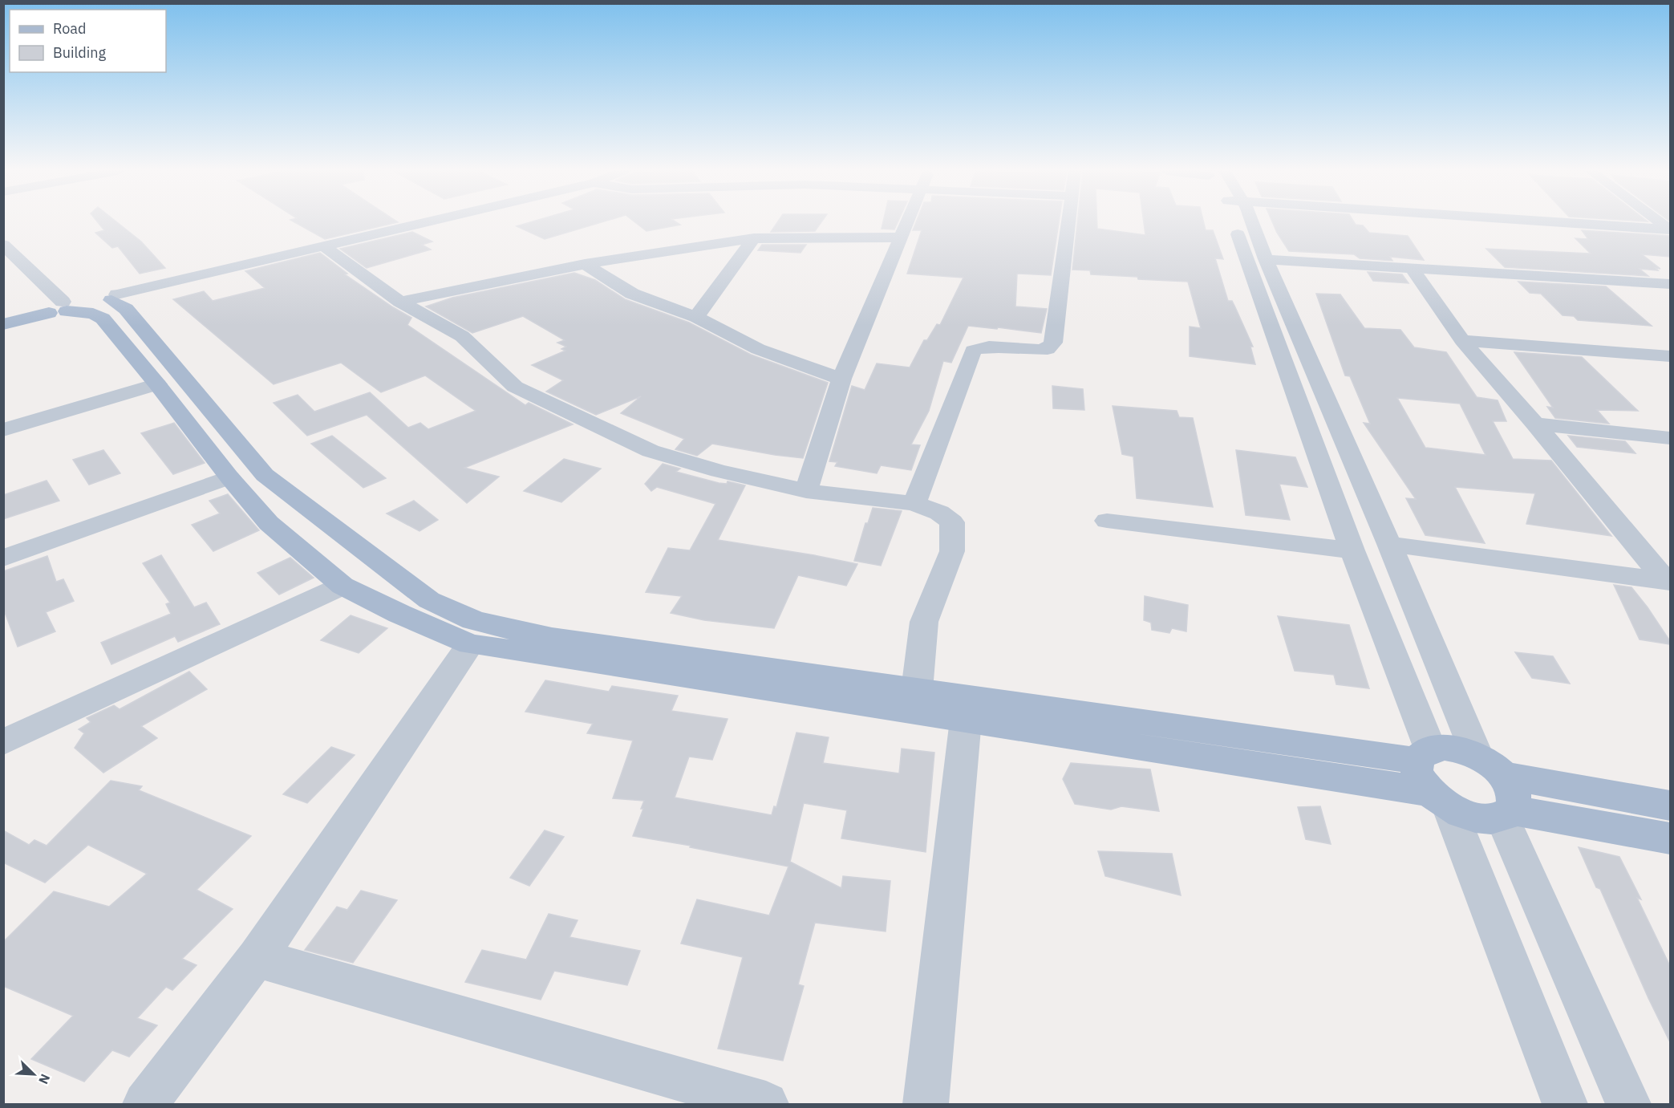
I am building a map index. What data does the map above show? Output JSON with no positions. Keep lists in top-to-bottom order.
{
  "legend": ["Road", "Building"],
  "north": "bottom right"
}
